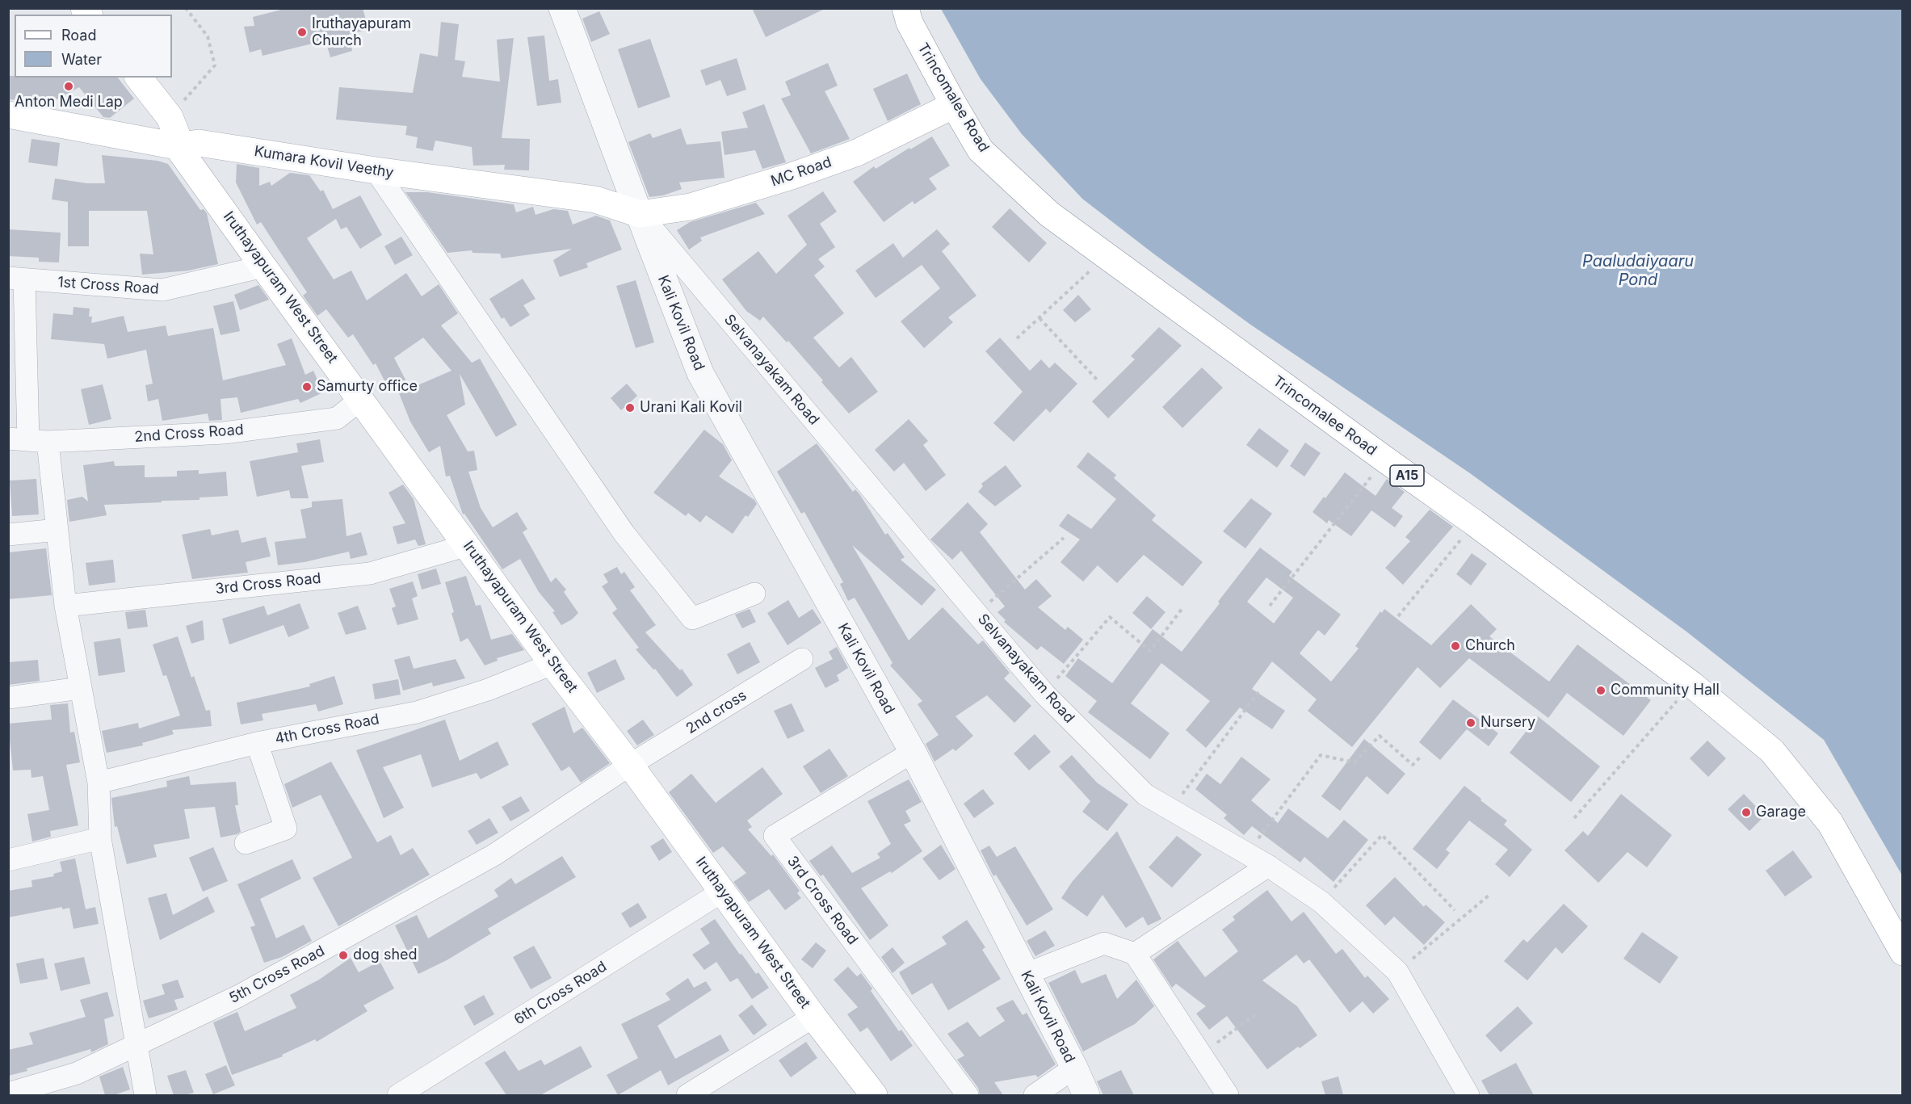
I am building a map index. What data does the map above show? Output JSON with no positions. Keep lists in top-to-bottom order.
{
  "streets": {
    "main road": [
      "Trincomalee Road",
      "Kumara Kovil Veethy",
      "MC Road",
      "Iruthayapuram West Street",
      "A15"
    ],
    "street": [
      "1st Cross Road",
      "Kali Kovil Road",
      "Selvanayakam Road",
      "2nd Cross Road",
      "3rd Cross Road",
      "2nd cross",
      "4th Cross Road",
      "5th Cross Road",
      "6th Cross Road"
    ]
  },
  "crossings": [
    ["Trincomalee Road", "MC Road"],
    ["Kumara Kovil Veethy", "MC Road"],
    ["Kumara Kovil Veethy", "Iruthayapuram West Street"],
    ["Kumara Kovil Veethy", "Selvanayakam Road"],
    ["MC Road", "Selvanayakam Road"],
    ["1st Cross Road", "Iruthayapuram West Street"],
    ["Iruthayapuram West Street", "2nd Cross Road"],
    ["Iruthayapuram West Street", "3rd Cross Road"],
    ["Iruthayapuram West Street", "2nd cross"],
    ["Iruthayapuram West Street", "4th Cross Road"],
    ["Iruthayapuram West Street", "5th Cross Road"],
    ["Iruthayapuram West Street", "6th Cross Road"],
    ["Kali Kovil Road", "Selvanayakam Road"],
    ["Kali Kovil Road", "3rd Cross Road"],
    ["2nd cross", "5th Cross Road"]
  ],
  "water": ["Paaludaiyaaru Pond"],
  "places": [
    "Iruthayapuram Church",
    "Anton Medi Lap",
    "Samurty office",
    "Urani Kali Kovil",
    "Church",
    "Community Hall",
    "Nursery",
    "Garage",
    "dog shed"
  ],
  "legend": ["Road", "Water"]
}
